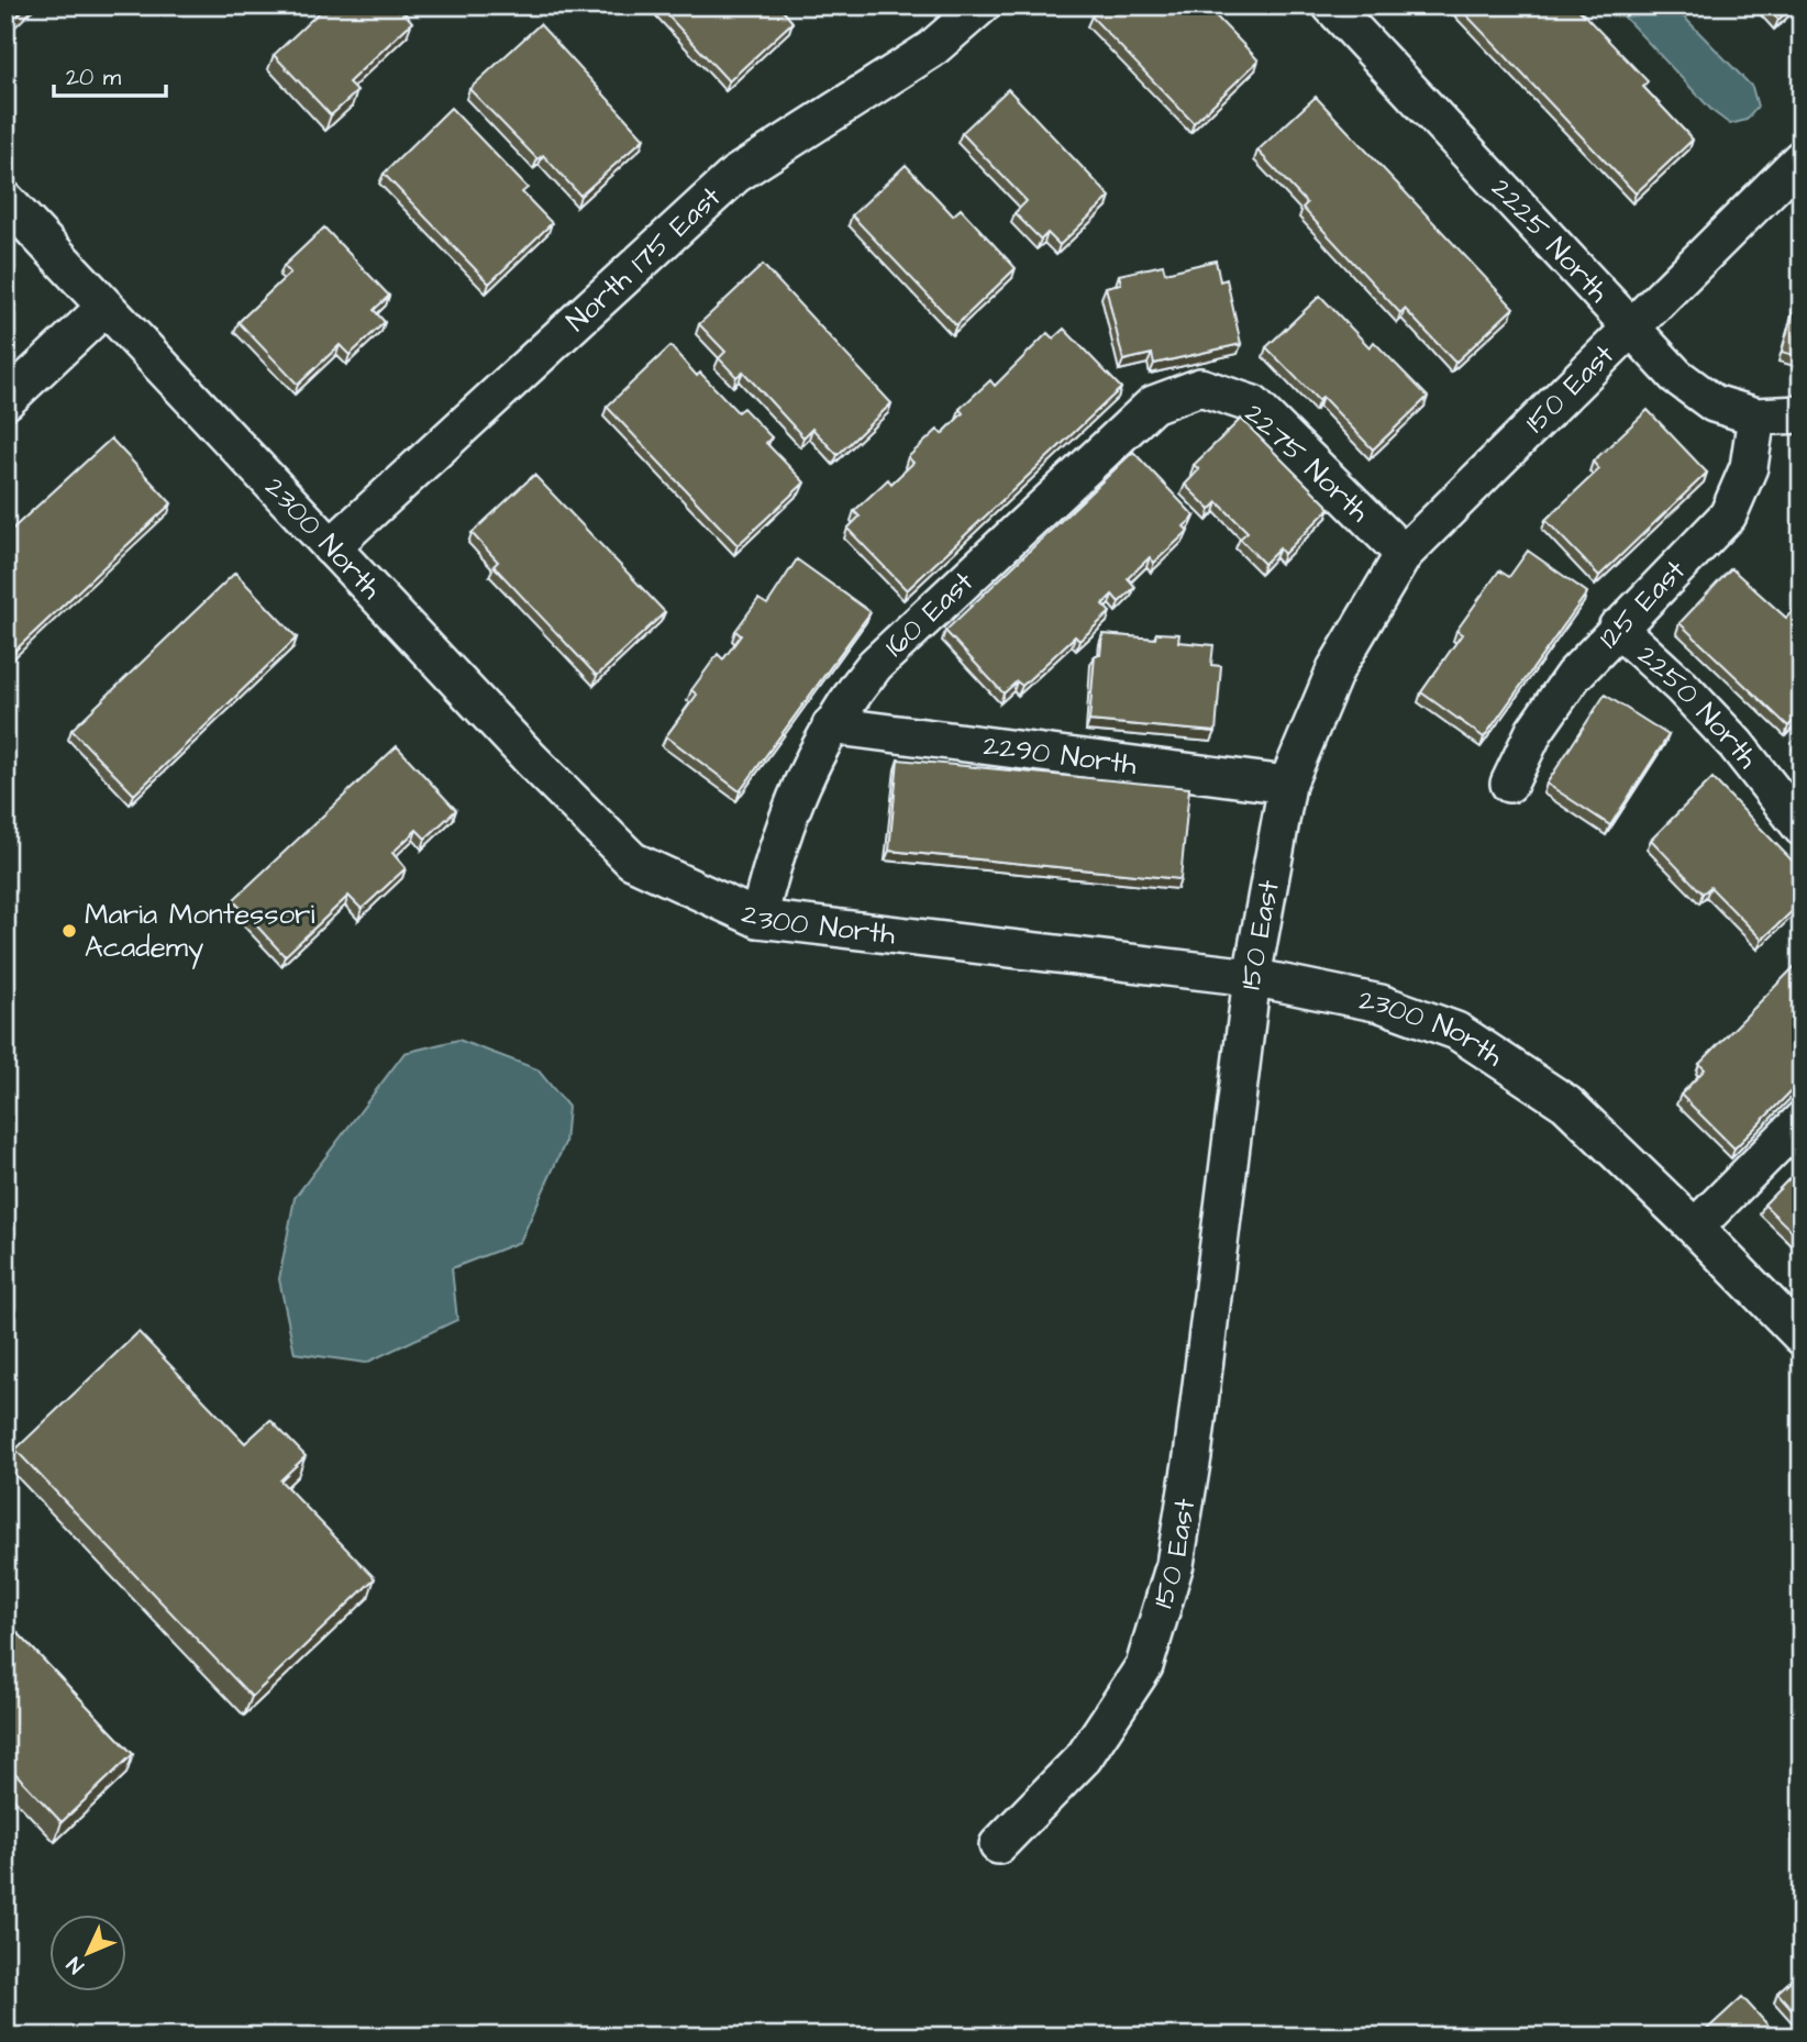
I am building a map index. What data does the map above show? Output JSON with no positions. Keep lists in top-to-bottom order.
{
  "streets": {
    "street": [
      "2225 North",
      "North 175 East",
      "150 East",
      "2275 North",
      "2300 North",
      "125 East",
      "160 East",
      "2250 North",
      "2290 North"
    ]
  },
  "crossings": [
    ["2225 North", "150 East"],
    ["2225 North", "125 East"],
    ["North 175 East", "2300 North"],
    ["150 East", "2275 North"],
    ["150 East", "2300 North"],
    ["150 East", "2290 North"],
    ["2275 North", "160 East"],
    ["2300 North", "160 East"],
    ["125 East", "2250 North"],
    ["160 East", "2290 North"]
  ],
  "places": ["Maria Montessori Academy"],
  "scale_bar": "20 m",
  "north": "bottom left"
}
